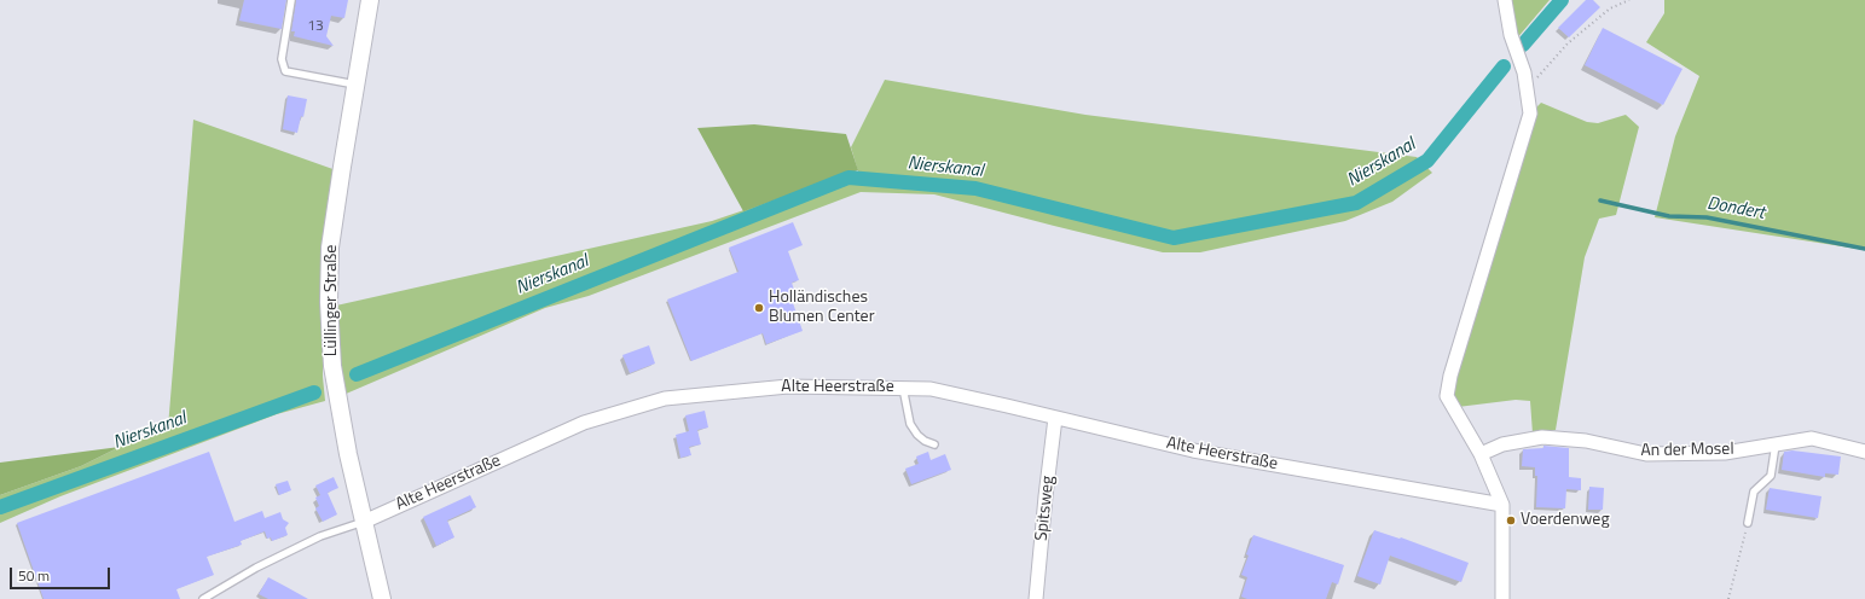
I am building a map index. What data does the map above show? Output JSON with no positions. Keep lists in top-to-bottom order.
{
  "streets": {
    "street": [
      "Lüllinger Straße",
      "Alte Heerstraße",
      "An der Mosel",
      "Spitsweg"
    ]
  },
  "crossings": [
    ["Lüllinger Straße", "Alte Heerstraße"],
    ["Alte Heerstraße", "Spitsweg"]
  ],
  "water": ["Nierskanal", "Dondert"],
  "places": ["Holländisches Blumen Center", "Voerdenweg"],
  "house_numbers": ["13"],
  "scale_bar": "50 m"
}
